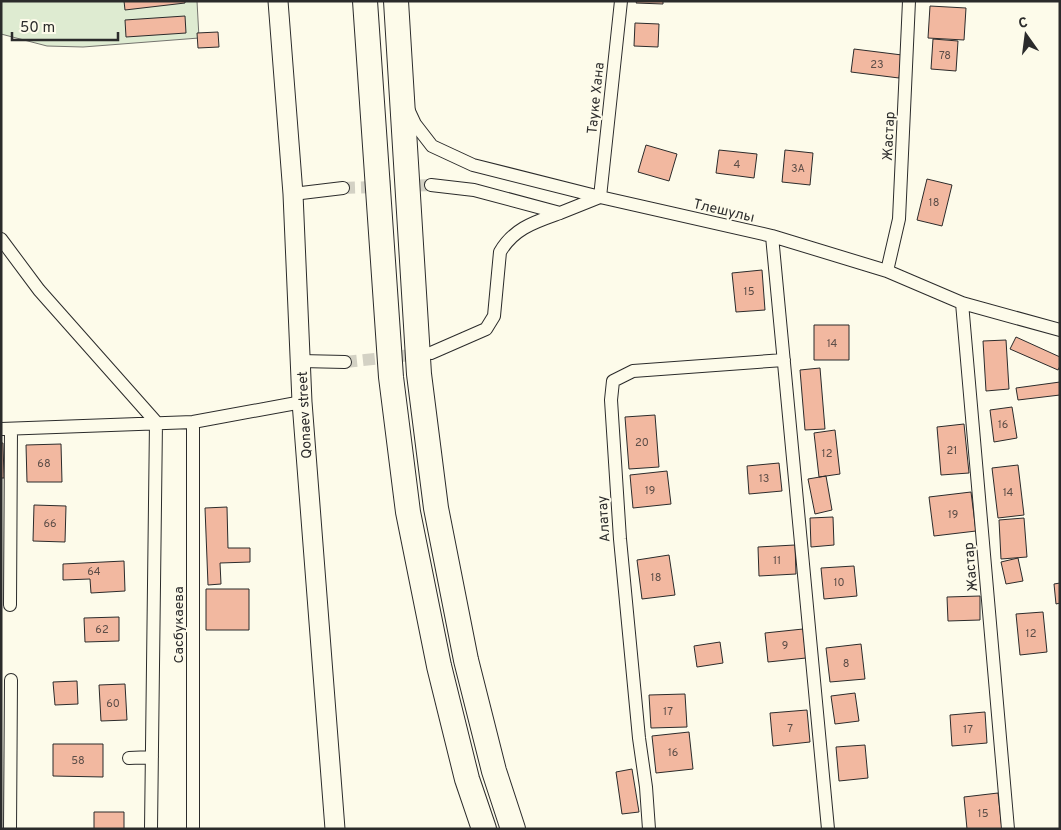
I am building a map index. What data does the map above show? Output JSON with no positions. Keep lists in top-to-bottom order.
{
  "streets": {
    "main road": ["Qonaev street"],
    "street": [
      "Тауке Хана",
      "Жастар",
      "Тлешулы",
      "Алатау",
      "Сасбукаева"
    ]
  },
  "crossings": [
    ["Тауке Хана", "Тлешулы"],
    ["Жастар", "Тлешулы"]
  ],
  "house_numbers": [
    "78",
    "23",
    "4",
    "3А",
    "18",
    "15",
    "14",
    "16",
    "20",
    "21",
    "12",
    "68",
    "13",
    "19",
    "14",
    "19",
    "66",
    "11",
    "64",
    "18",
    "10",
    "62",
    "12",
    "9",
    "8",
    "60",
    "17",
    "7",
    "17",
    "16",
    "58",
    "15"
  ],
  "scale_bar": "50 m",
  "north": "top"
}
